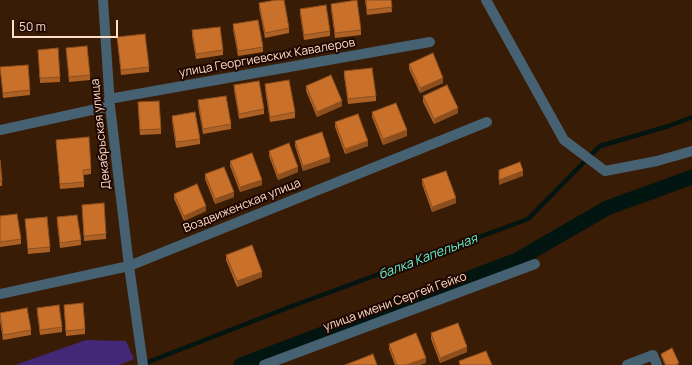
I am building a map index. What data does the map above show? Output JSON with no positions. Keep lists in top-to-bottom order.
{
  "streets": {
    "street": [
      "улица Георгиевских Кавалеров",
      "Декабрьская улица",
      "Воздвиженская улица",
      "улица имени Сергей Гейко"
    ]
  },
  "crossings": [
    ["улица Георгиевских Кавалеров", "Декабрьская улица"],
    ["Декабрьская улица", "Воздвиженская улица"]
  ],
  "water": ["балка Капельная"],
  "scale_bar": "50 m"
}
